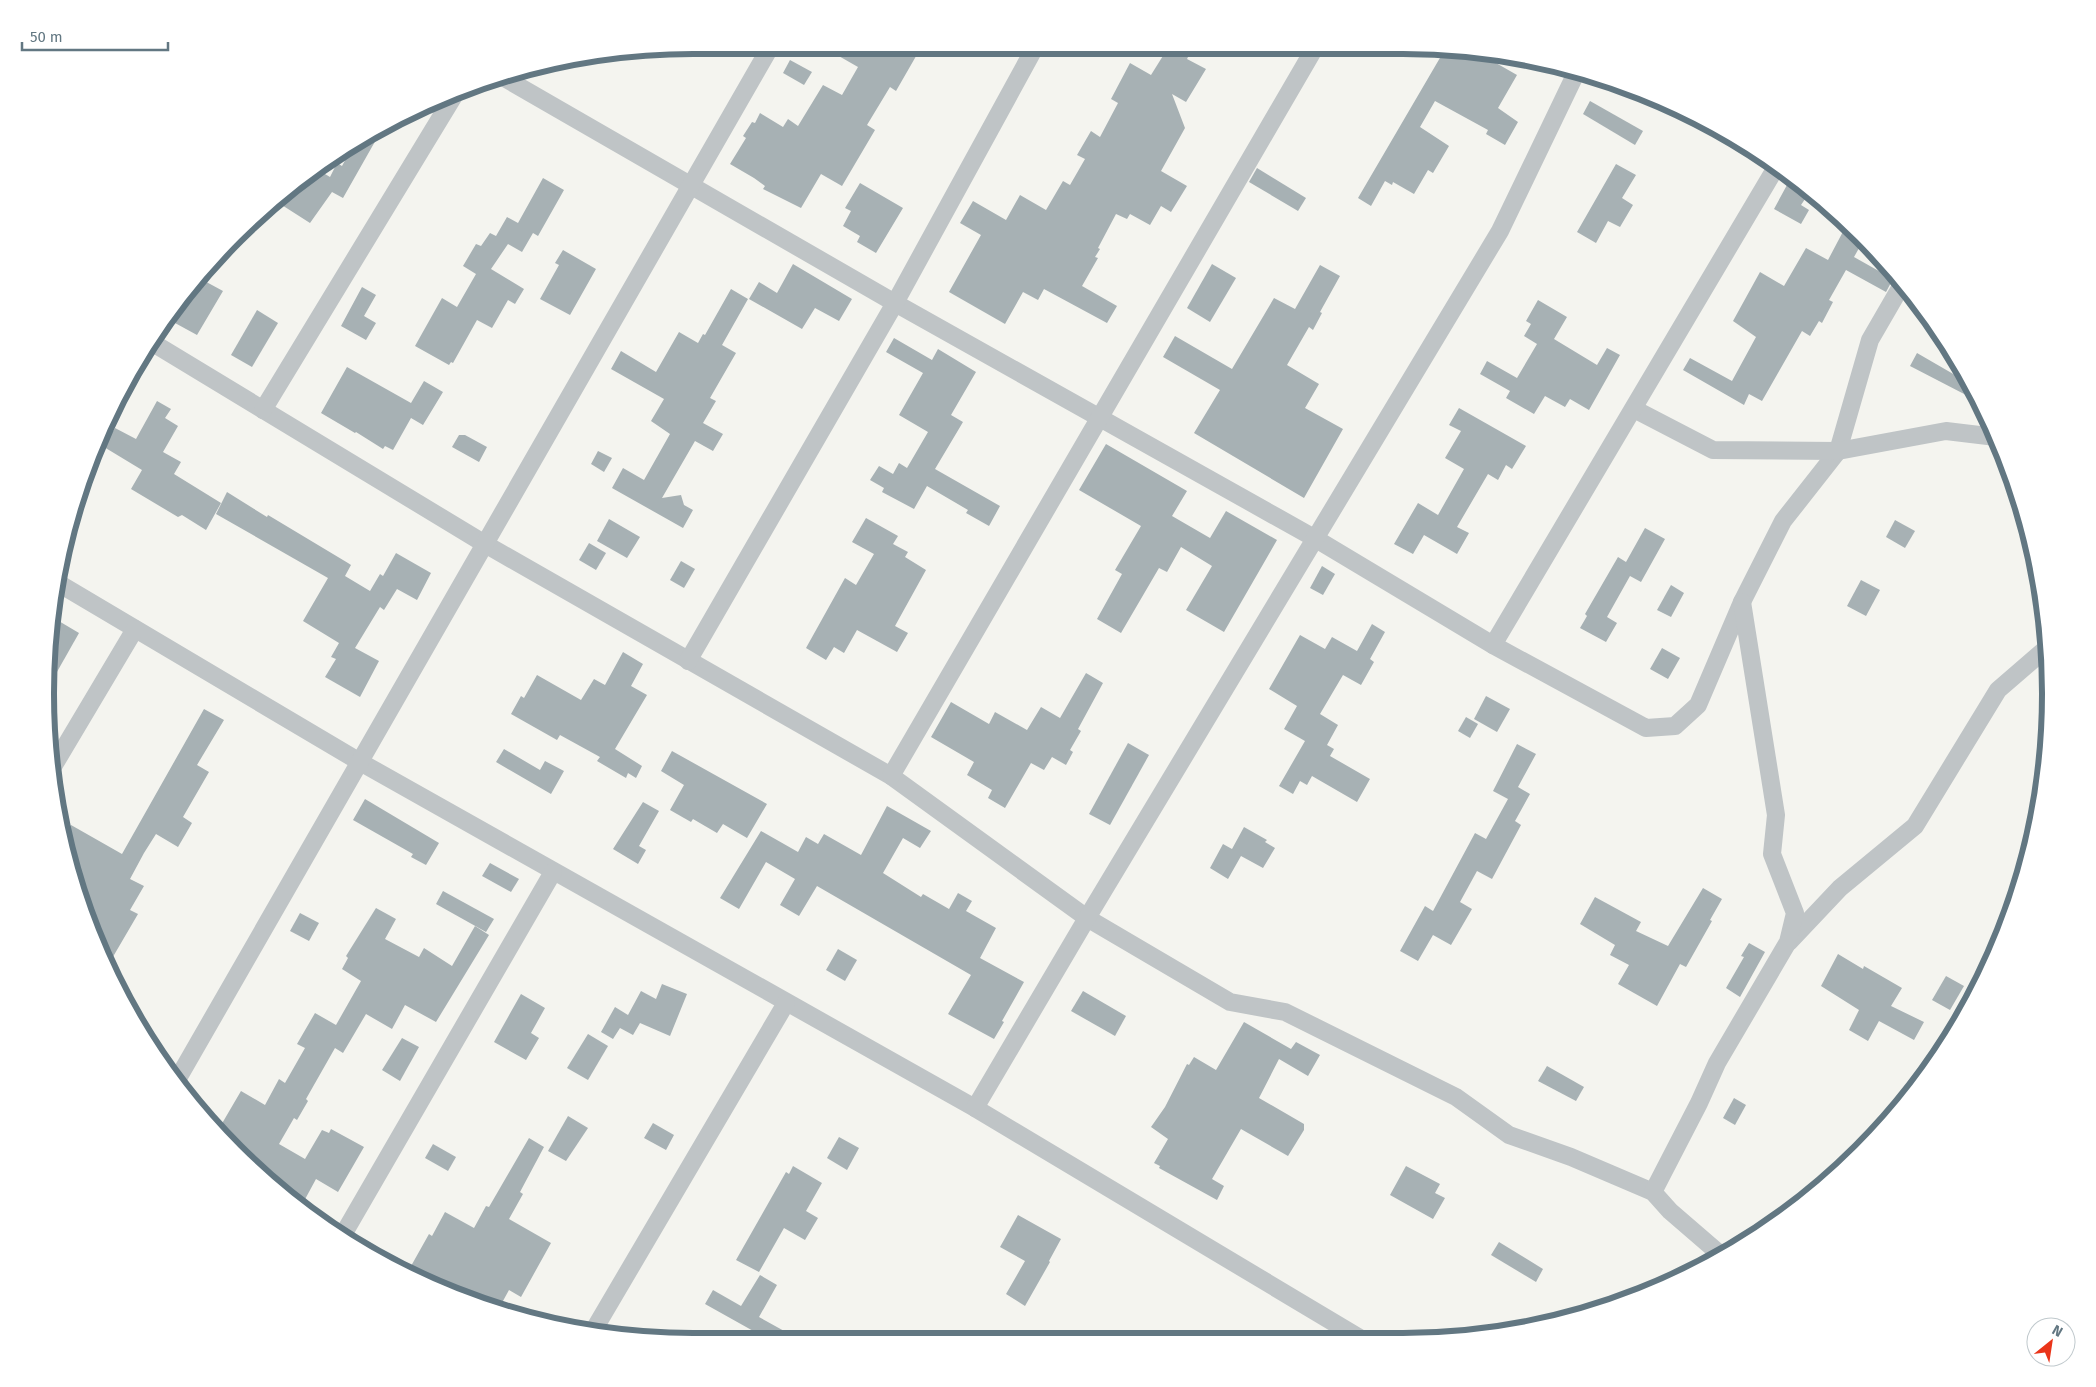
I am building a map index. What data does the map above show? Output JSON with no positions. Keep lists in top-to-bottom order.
{
  "scale_bar": "50 m",
  "north": "top right"
}
